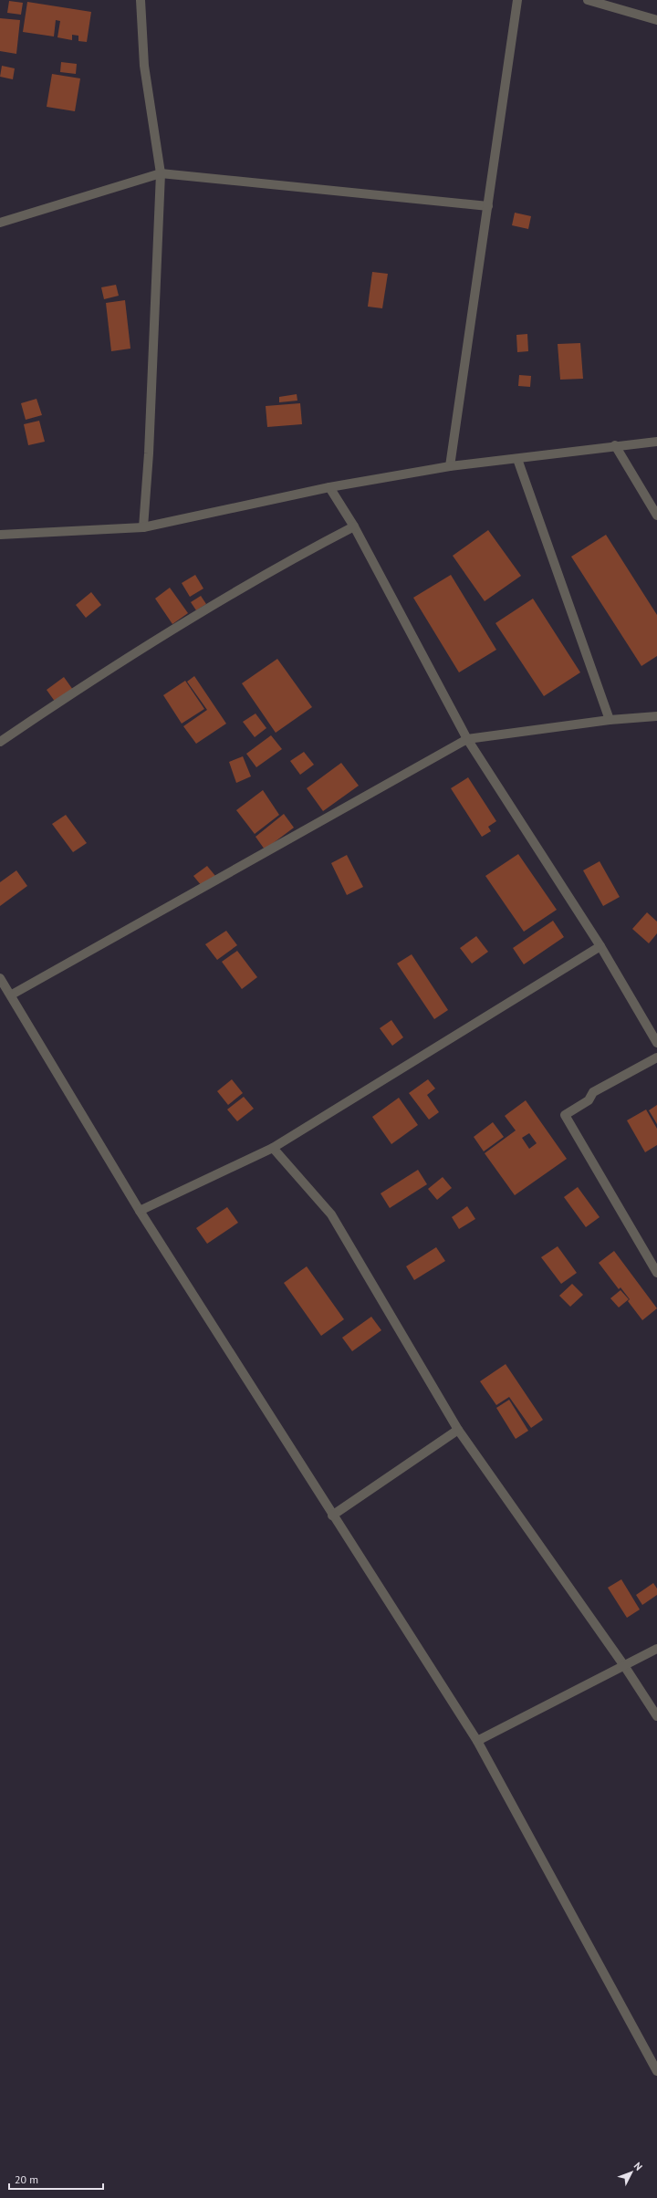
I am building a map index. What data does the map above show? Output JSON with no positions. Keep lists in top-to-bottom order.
{
  "scale_bar": "20 m",
  "north": "top right"
}
